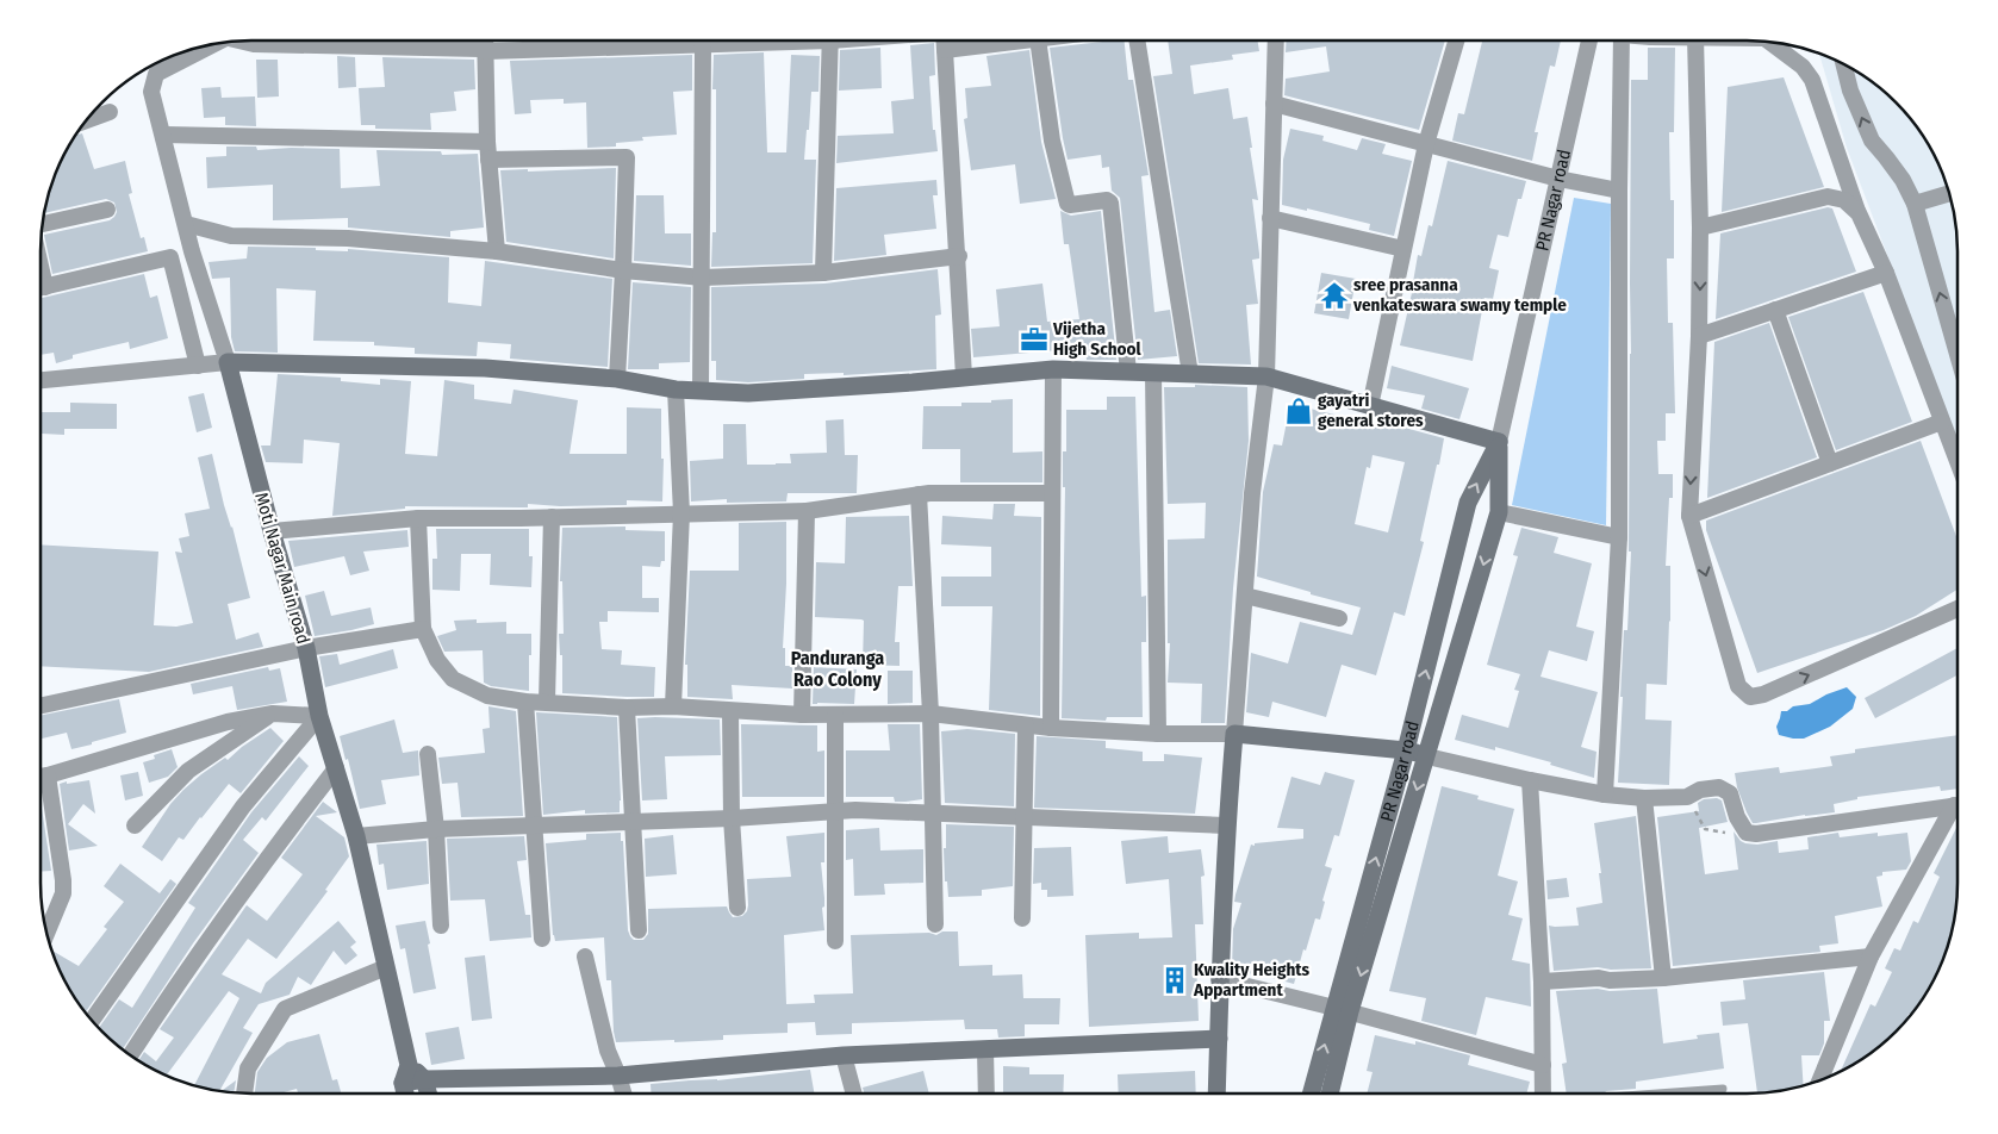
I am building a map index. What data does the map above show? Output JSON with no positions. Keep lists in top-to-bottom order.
{
  "streets": {
    "street": ["PR Nagar road", "Moti Nagar Main road"]
  },
  "districts": ["Panduranga Rao Colony"],
  "places": {
    "temple": ["sree prasanna venkateswara swamy temple"],
    "office": ["Vijetha High School"],
    "shop": ["gayatri general stores"],
    "building": ["Kwality Heights Appartment"]
  }
}
